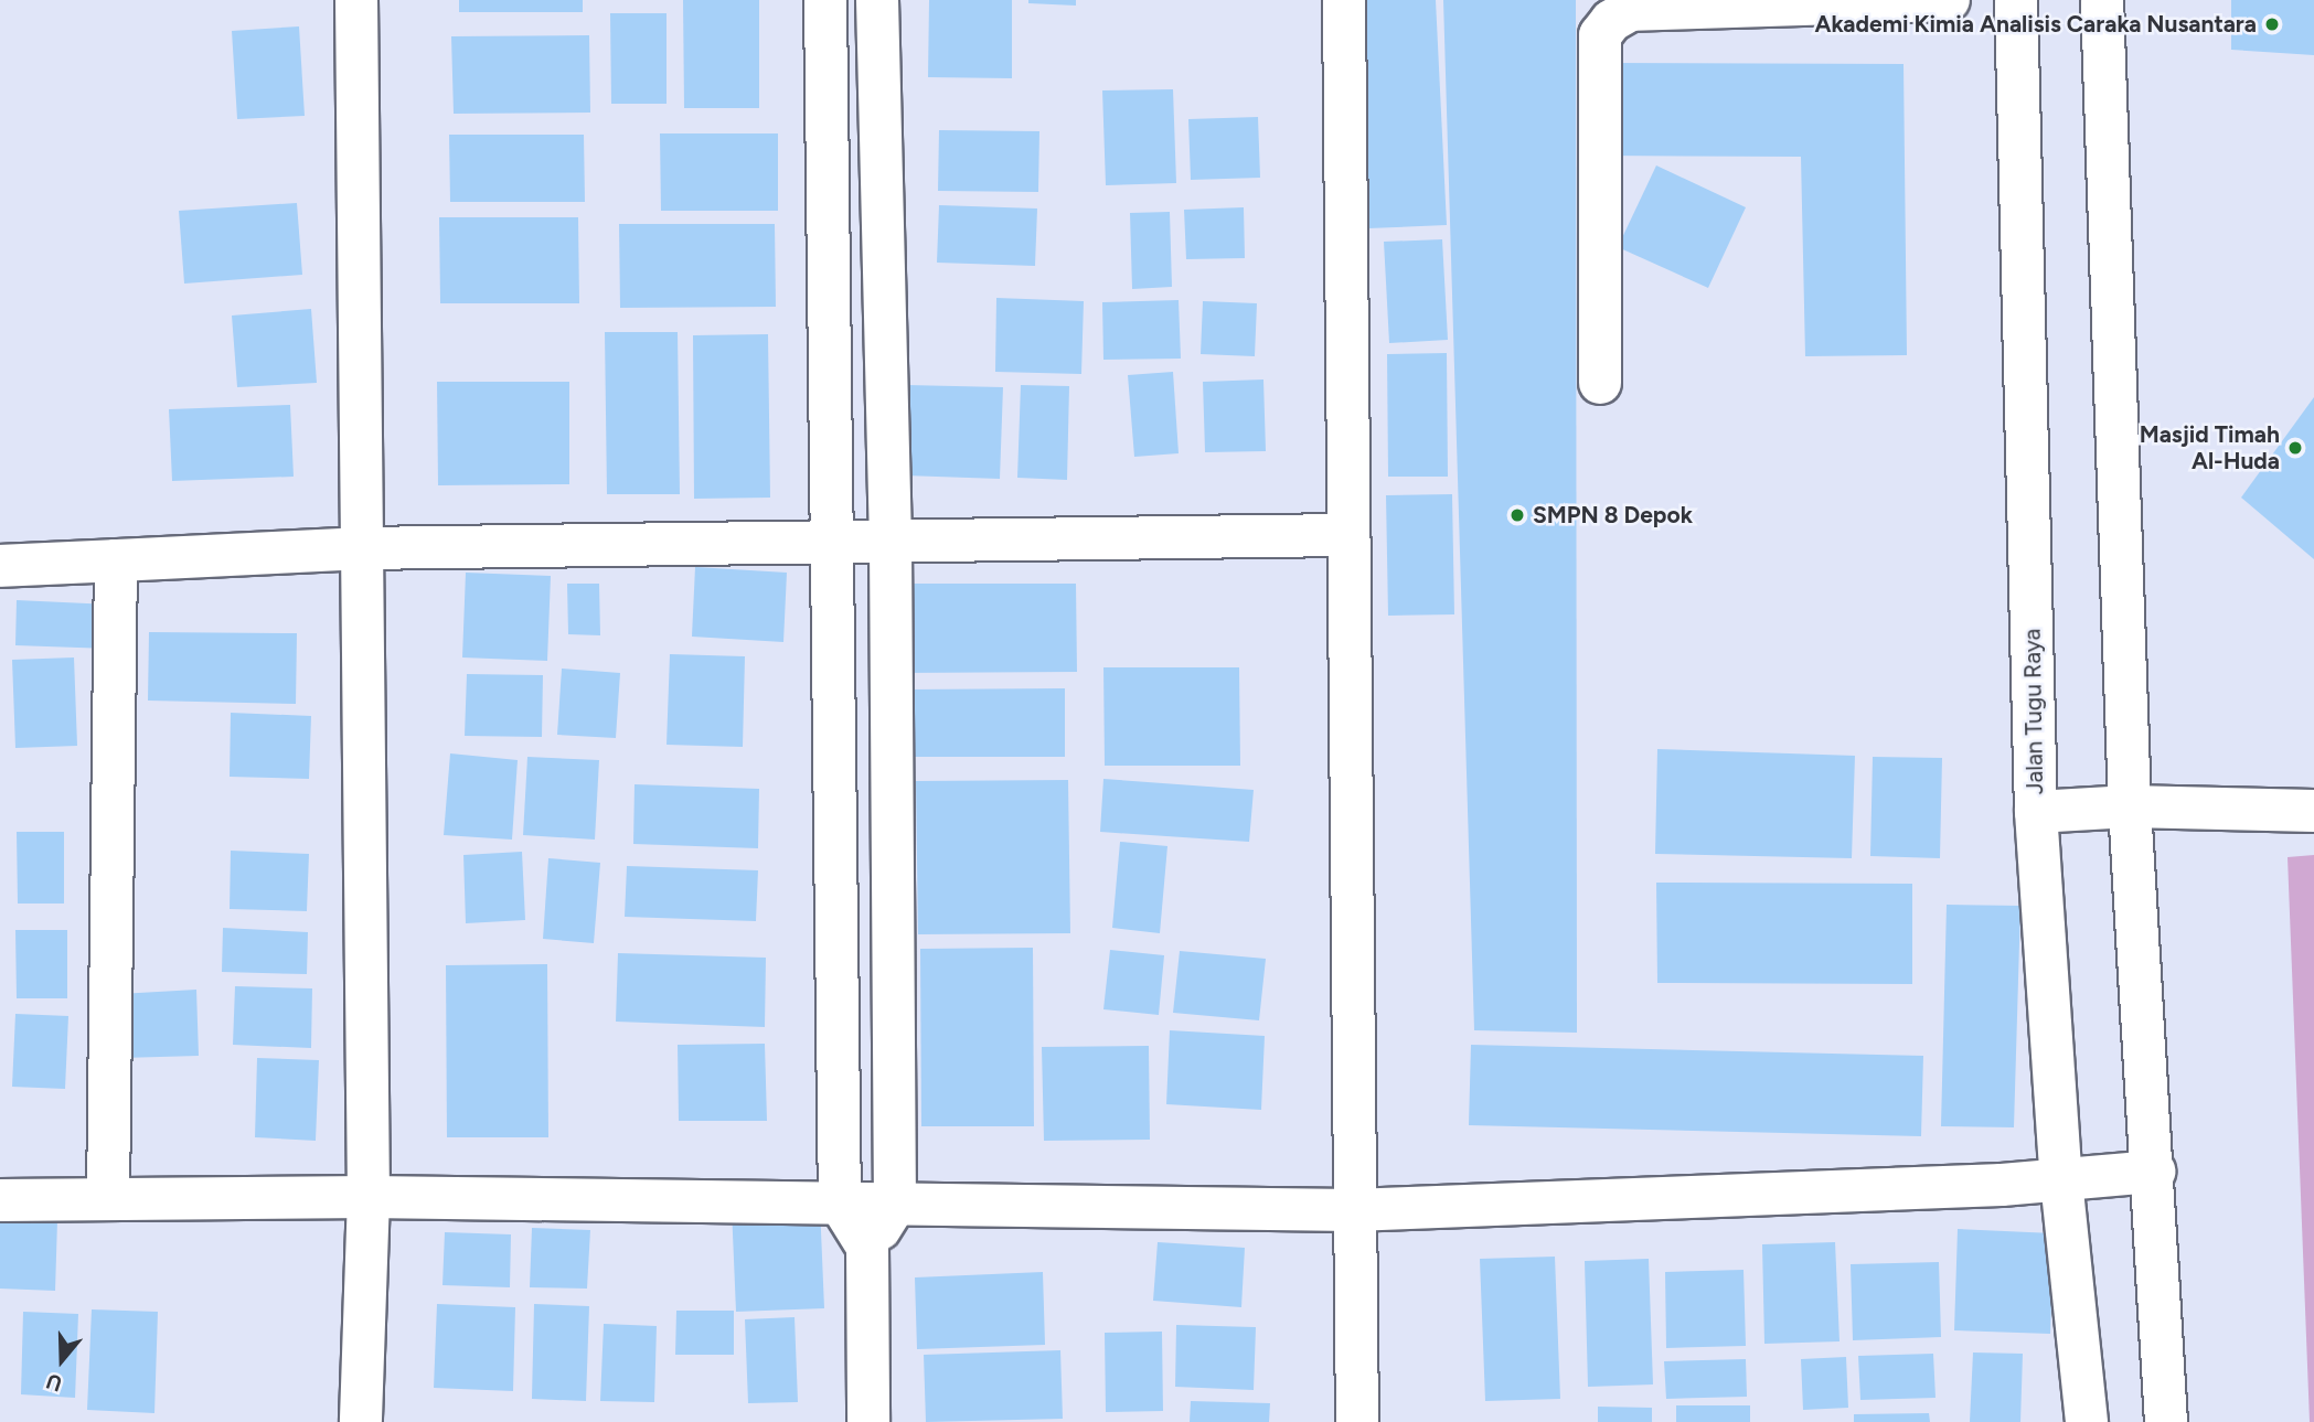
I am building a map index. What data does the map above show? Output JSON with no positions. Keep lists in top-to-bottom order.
{
  "streets": {
    "street": ["Jalan Tugu Raya"]
  },
  "places": ["Akademi Kimia Analisis Caraka Nusantara", "Masjid Timah Al-Huda", "SMPN 8 Depok"],
  "north": "bottom"
}
